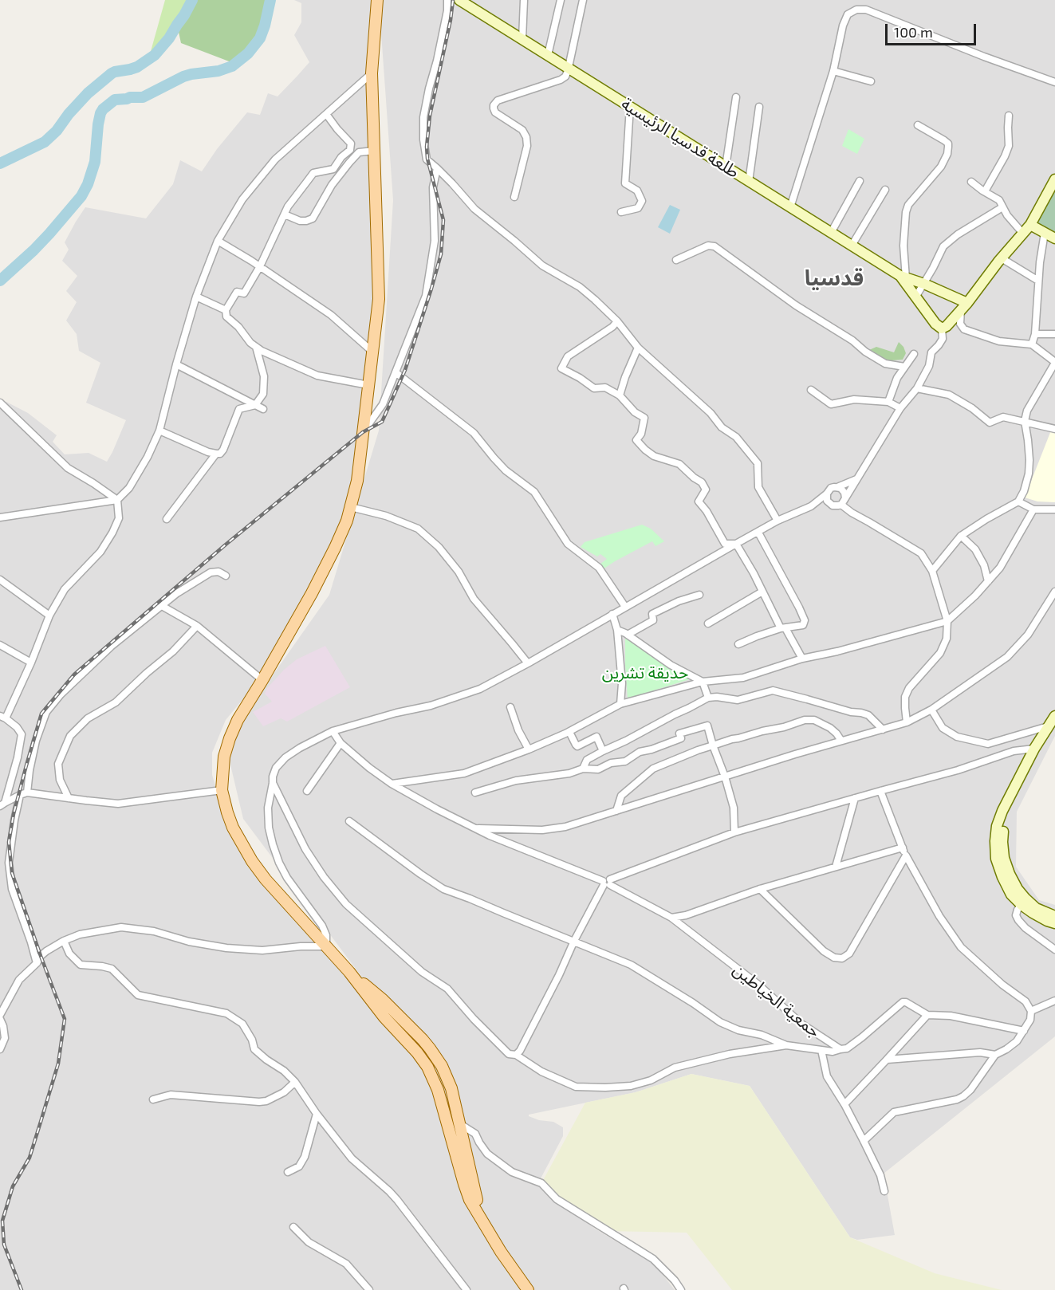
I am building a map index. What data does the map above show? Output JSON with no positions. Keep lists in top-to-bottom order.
{
  "streets": {
    "main road": ["طلعة قدسيا الرئيسية"],
    "street": ["جمعية الخياطين"]
  },
  "districts": ["قدسيا"],
  "parks": ["حديقة تشرين"],
  "scale_bar": "100 m"
}
